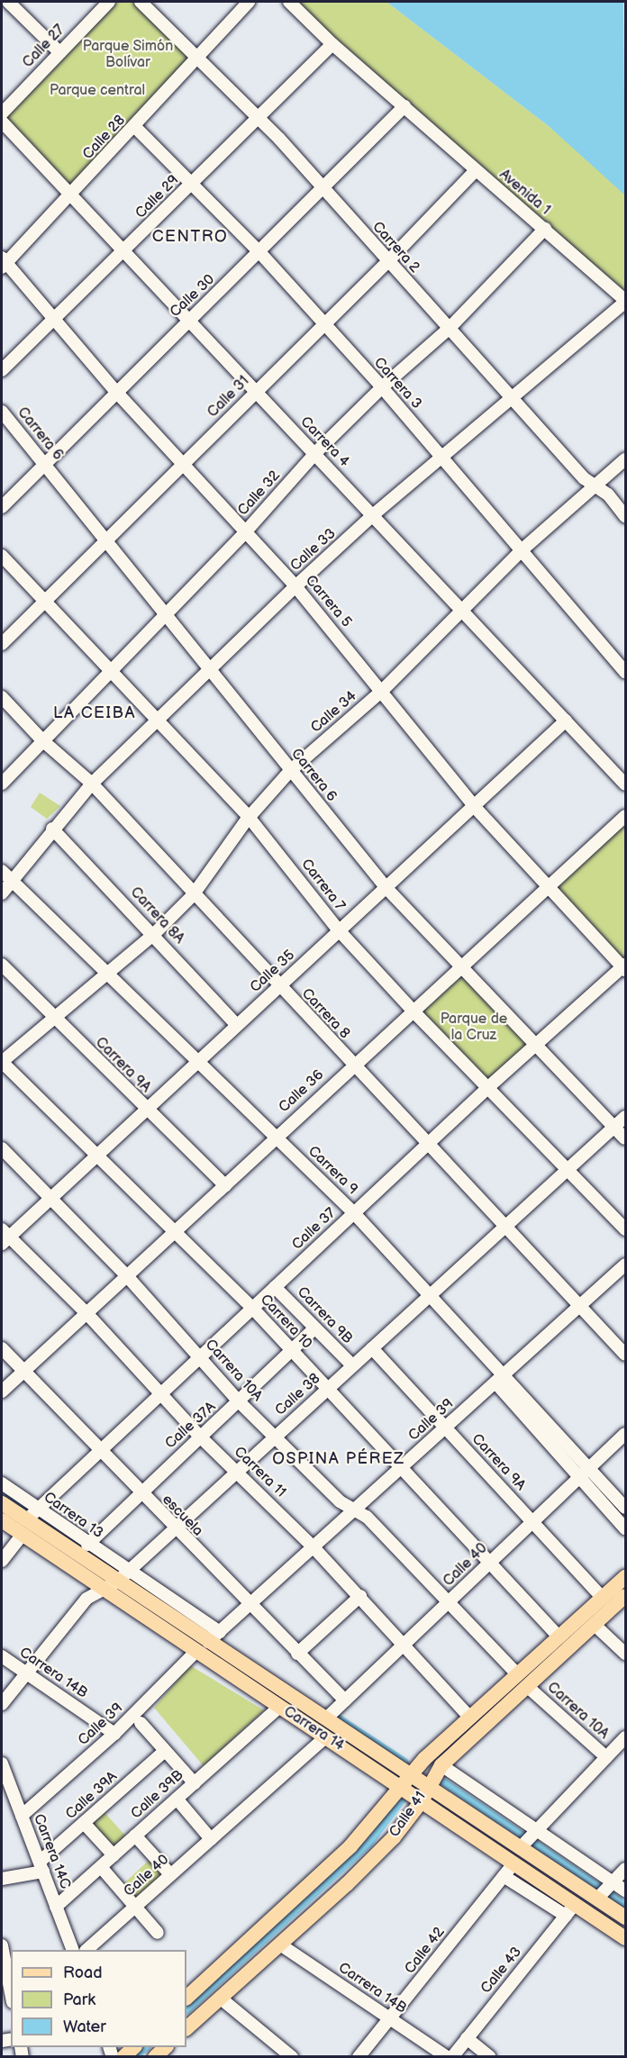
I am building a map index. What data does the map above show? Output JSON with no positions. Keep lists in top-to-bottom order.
{
  "streets": {
    "main road": ["Carrera 14", "Calle 41"],
    "street": [
      "Calle 27",
      "Calle 28",
      "Avenida 1",
      "Calle 29",
      "Carrera 2",
      "Calle 30",
      "Carrera 3",
      "Calle 31",
      "Carrera 6",
      "Carrera 4",
      "Calle 32",
      "Calle 33",
      "Carrera 5",
      "Calle 34",
      "Carrera 7",
      "Carrera 8A",
      "Calle 35",
      "Carrera 8",
      "Carrera 9A",
      "Calle 36",
      "Carrera 9",
      "Calle 37",
      "Carrera 9B",
      "Carrera 10",
      "Carrera 10A",
      "Calle 38",
      "Calle 39",
      "Calle 37A",
      "Carrera 11",
      "Carrera 13",
      "escuela",
      "Calle 40",
      "Carrera 14B",
      "Calle 39B",
      "Calle 39A",
      "Carrera 14C",
      "Calle 42",
      "Calle 43"
    ]
  },
  "crossings": [
    ["Calle 28", "Carrera 2"],
    ["Calle 28", "Carrera 3"],
    ["Calle 28", "Carrera 4"],
    ["Calle 28", "Carrera 5"],
    ["Avenida 1", "Calle 29"],
    ["Avenida 1", "Calle 30"],
    ["Avenida 1", "Calle 31"],
    ["Avenida 1", "Calle 32"],
    ["Avenida 1", "Calle 33"],
    ["Calle 29", "Carrera 2"],
    ["Calle 29", "Carrera 3"],
    ["Calle 29", "Carrera 4"],
    ["Calle 29", "Carrera 5"],
    ["Carrera 2", "Calle 30"],
    ["Carrera 2", "Calle 31"],
    ["Carrera 2", "Calle 32"],
    ["Carrera 2", "Calle 33"],
    ["Carrera 2", "Calle 34"],
    ["Calle 30", "Carrera 3"],
    ["Calle 30", "Carrera 6"],
    ["Calle 30", "Carrera 4"],
    ["Calle 30", "Carrera 5"],
    ["Carrera 3", "Calle 31"],
    ["Carrera 3", "Calle 32"],
    ["Carrera 3", "Calle 33"],
    ["Carrera 3", "Calle 34"],
    ["Calle 31", "Carrera 6"],
    ["Calle 31", "Carrera 4"],
    ["Calle 31", "Carrera 5"],
    ["Calle 31", "Carrera 7"],
    ["Carrera 6", "Calle 32"],
    ["Carrera 6", "Calle 33"],
    ["Carrera 6", "Calle 34"],
    ["Carrera 6", "Calle 35"],
    ["Carrera 6", "Calle 36"],
    ["Carrera 6", "Calle 37"],
    ["Carrera 6", "Calle 38"],
    ["Carrera 4", "Calle 32"],
    ["Carrera 4", "Calle 33"],
    ["Carrera 4", "Calle 34"],
    ["Carrera 4", "Calle 35"],
    ["Calle 32", "Carrera 5"],
    ["Calle 32", "Carrera 7"],
    ["Calle 32", "Carrera 8"],
    ["Calle 33", "Carrera 5"],
    ["Calle 33", "Carrera 7"],
    ["Calle 33", "Carrera 8A"],
    ["Calle 33", "Carrera 8"],
    ["Calle 33", "Carrera 9"],
    ["Carrera 5", "Calle 34"],
    ["Carrera 5", "Calle 35"],
    ["Carrera 5", "Calle 36"],
    ["Carrera 5", "Calle 37"],
    ["Calle 34", "Carrera 7"],
    ["Calle 34", "Carrera 8A"],
    ["Calle 34", "Carrera 8"],
    ["Calle 34", "Carrera 9A"],
    ["Calle 34", "Carrera 9"],
    ["Calle 34", "Carrera 10"],
    ["Carrera 7", "Calle 35"],
    ["Carrera 7", "Calle 36"],
    ["Carrera 7", "Calle 37"],
    ["Carrera 7", "Calle 38"],
    ["Carrera 8A", "Calle 35"],
    ["Calle 35", "Carrera 8"],
    ["Calle 35", "Carrera 9A"],
    ["Calle 35", "Carrera 9"],
    ["Calle 35", "Carrera 10"],
    ["Calle 35", "Carrera 10A"],
    ["Calle 35", "Carrera 11"],
    ["Carrera 8", "Calle 36"],
    ["Carrera 8", "Calle 37"],
    ["Carrera 8", "Calle 38"],
    ["Carrera 8", "Calle 39"],
    ["Carrera 9A", "Calle 36"],
    ["Carrera 9A", "Calle 38"],
    ["Carrera 9A", "Calle 39"],
    ["Carrera 9A", "Calle 40"],
    ["Carrera 9A", "Calle 41"],
    ["Calle 36", "Carrera 9"],
    ["Calle 36", "Carrera 10"],
    ["Calle 36", "Carrera 10A"],
    ["Calle 36", "Carrera 11"],
    ["Calle 36", "escuela"],
    ["Carrera 9", "Calle 37"],
    ["Carrera 9", "Calle 38"],
    ["Carrera 9", "Calle 39"],
    ["Carrera 9", "Calle 40"],
    ["Calle 37", "Carrera 9B"],
    ["Calle 37", "Carrera 10"],
    ["Calle 37", "Carrera 10A"],
    ["Calle 37", "Carrera 11"],
    ["Calle 37", "Carrera 13"],
    ["Calle 37", "escuela"],
    ["Calle 37", "Carrera 14"],
    ["Carrera 9B", "Calle 38"],
    ["Carrera 9B", "Calle 37A"],
    ["Carrera 10", "Calle 38"],
    ["Carrera 10", "Calle 39"],
    ["Carrera 10", "Calle 37A"],
    ["Carrera 10", "Calle 40"],
    ["Carrera 10", "Calle 41"],
    ["Carrera 10A", "Calle 38"],
    ["Carrera 10A", "Calle 39"],
    ["Carrera 10A", "Calle 37A"],
    ["Carrera 10A", "Calle 40"],
    ["Carrera 10A", "Calle 41"],
    ["Calle 38", "Carrera 11"],
    ["Calle 38", "Carrera 13"],
    ["Calle 38", "escuela"],
    ["Calle 38", "Carrera 14B"],
    ["Calle 38", "Carrera 14"],
    ["Calle 39", "Carrera 11"],
    ["Calle 39", "escuela"],
    ["Calle 39", "Carrera 14B"],
    ["Calle 39", "Carrera 14"],
    ["Calle 39", "Carrera 14C"],
    ["Calle 37A", "Carrera 11"],
    ["Calle 37A", "Carrera 13"],
    ["Calle 37A", "escuela"],
    ["Carrera 11", "Calle 40"],
    ["Carrera 11", "Calle 41"],
    ["Carrera 13", "Carrera 14"],
    ["escuela", "Calle 40"],
    ["escuela", "Carrera 14"],
    ["Calle 40", "Carrera 14"],
    ["Carrera 14B", "Calle 41"],
    ["Carrera 14B", "Calle 42"],
    ["Carrera 14", "Calle 39B"],
    ["Carrera 14", "Calle 41"],
    ["Carrera 14", "Calle 42"],
    ["Carrera 14", "Calle 43"],
    ["Calle 39B", "Carrera 14C"],
    ["Calle 39A", "Carrera 14C"]
  ],
  "districts": ["CENTRO", "LA CEIBA", "OSPINA PÉREZ"],
  "parks": ["Parque Simón Bolívar", "Parque central", "Parque de la Cruz"],
  "legend": ["Road", "Park", "Water"]
}
